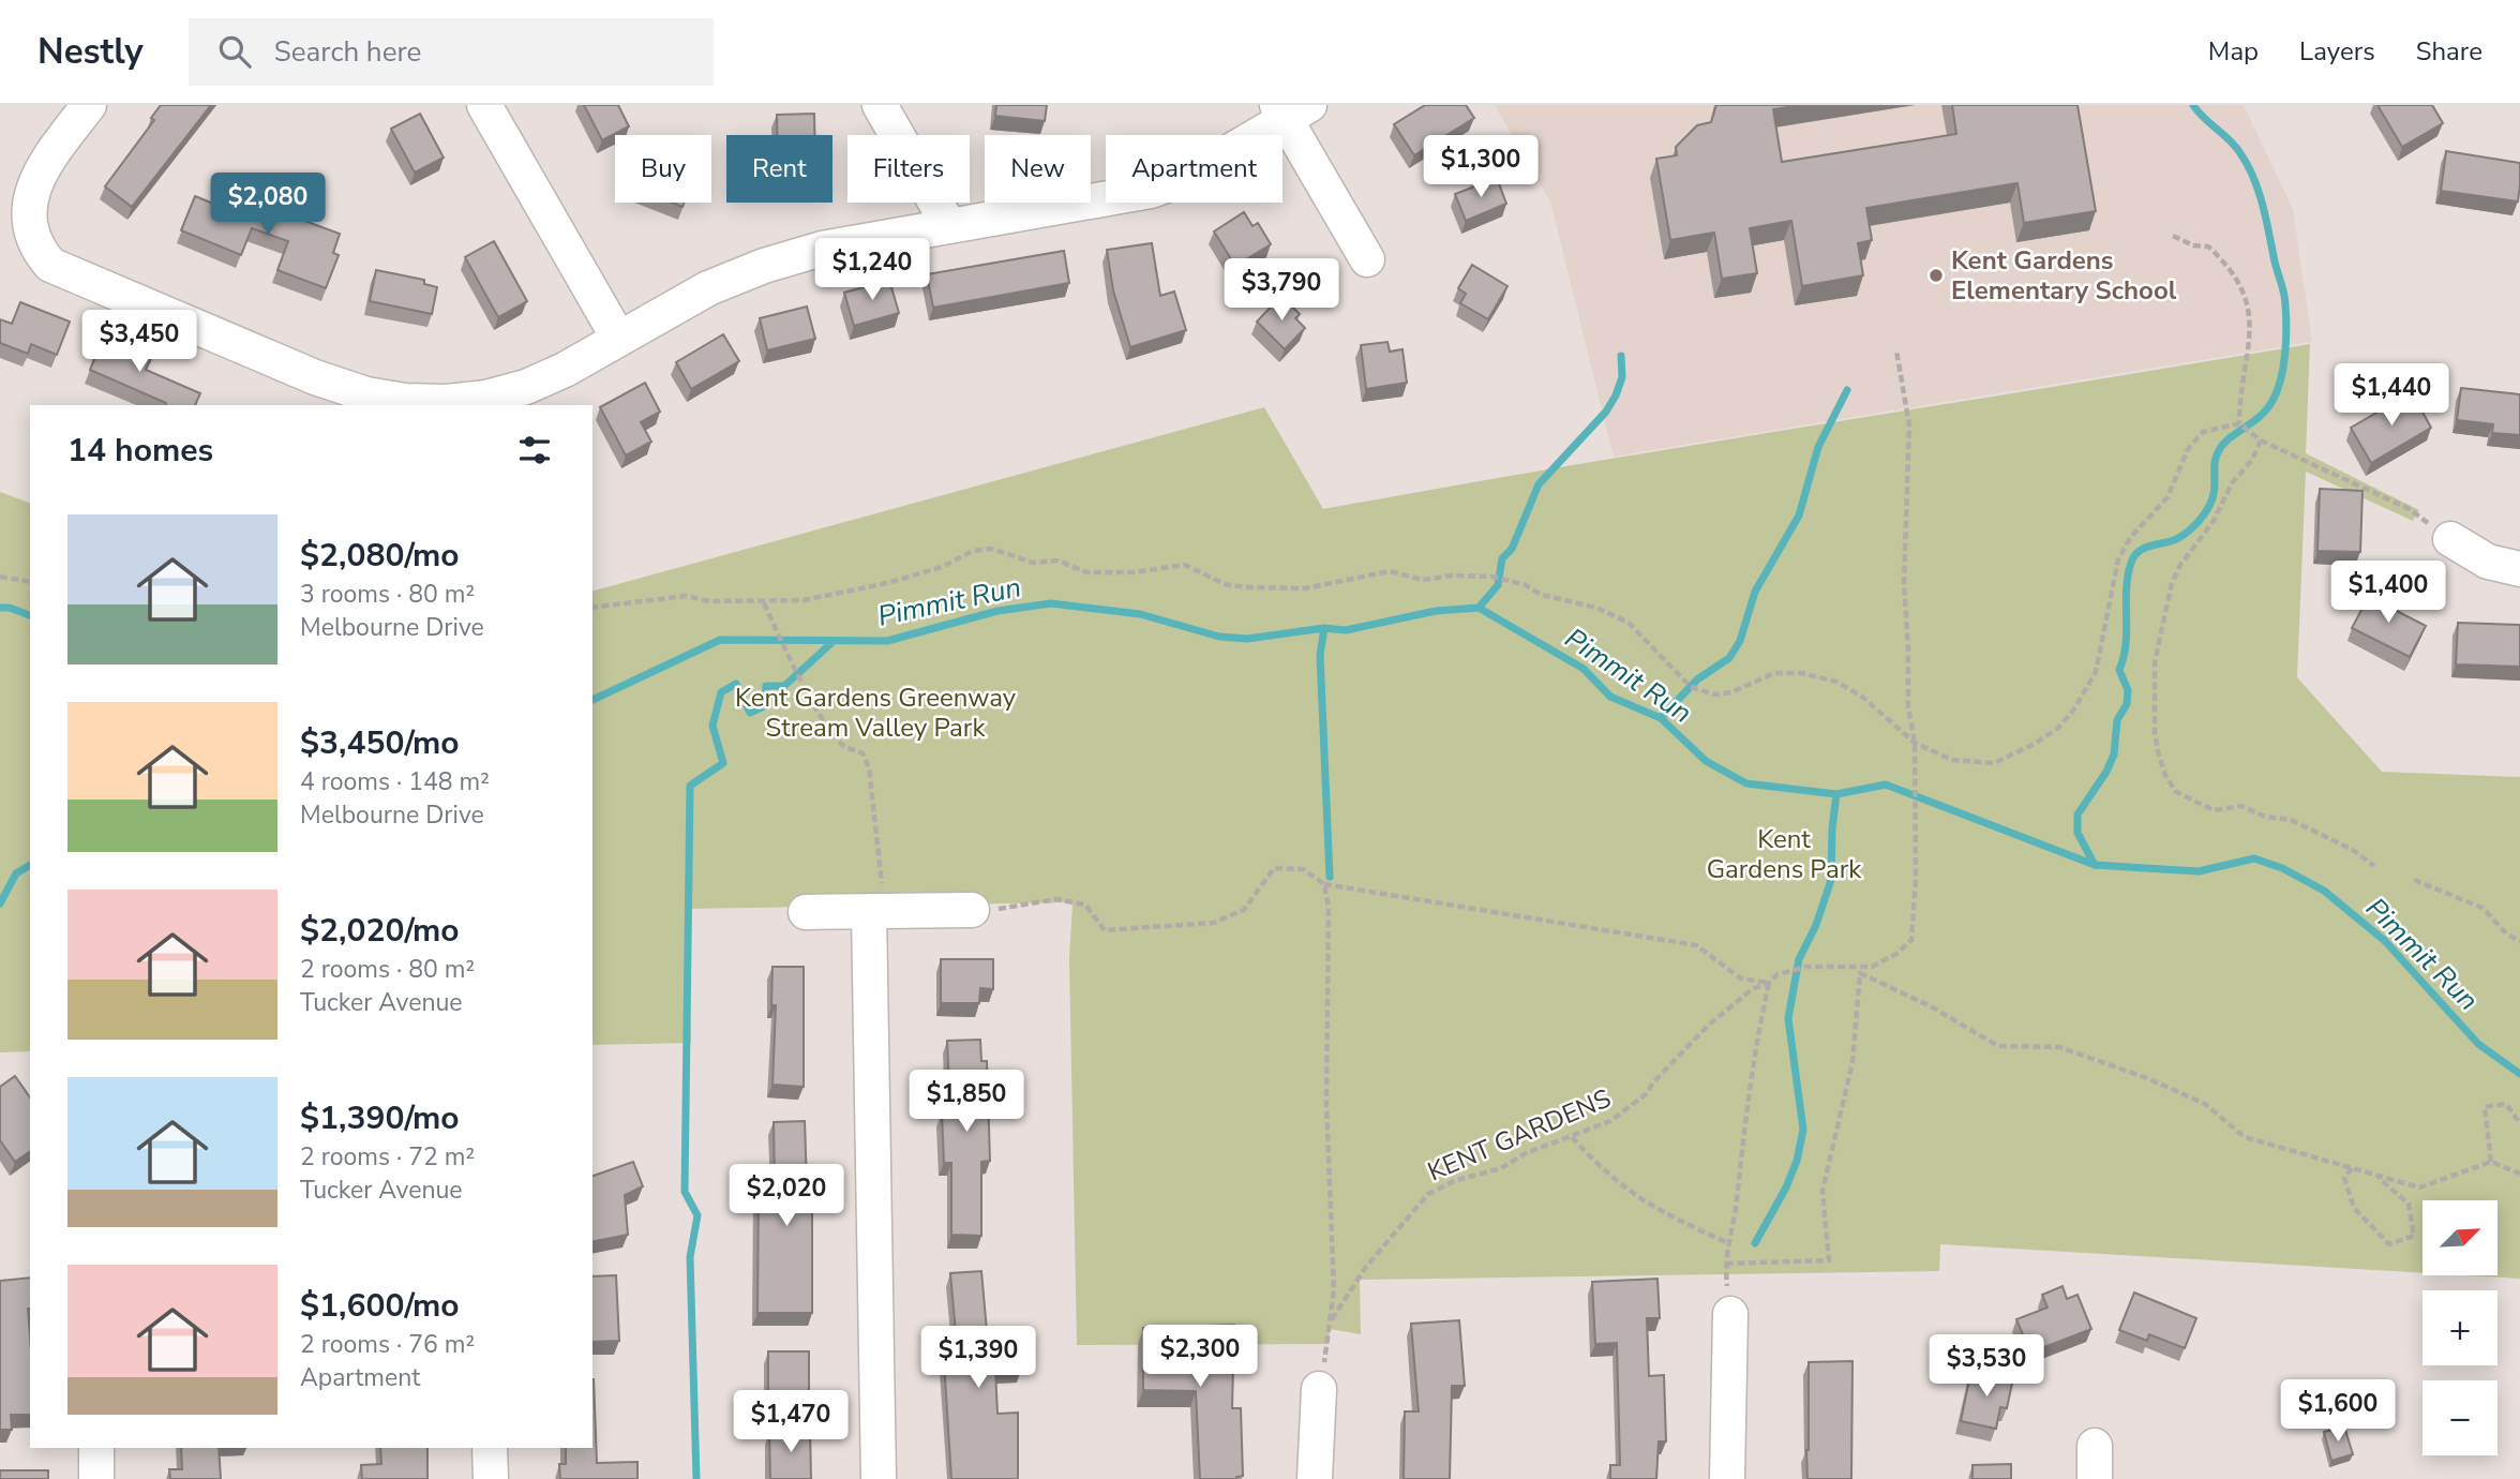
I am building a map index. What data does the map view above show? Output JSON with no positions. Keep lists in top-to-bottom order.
{
  "streets": {
    "path": ["KENT GARDENS"]
  },
  "water": ["Pimmit Run"],
  "parks": ["Kent Gardens Greenway Stream Valley Park", "Kent Gardens Park"],
  "places": ["Kent Gardens Elementary School"],
  "north": "top right",
  "page": {
    "header": "Nestly",
    "search": "Search here",
    "nav": ["Map", "Layers", "Share"],
    "price": [
      "$1,300",
      "$2,080",
      "$1,240",
      "$3,790",
      "$3,450",
      "$1,440",
      "$1,400",
      "$1,850",
      "$2,020",
      "$2,300",
      "$1,390",
      "$3,530",
      "$1,600",
      "$1,470"
    ],
    "chip": [
      "Buy",
      "Rent",
      "Filters",
      "New",
      "Apartment"
    ],
    "heading": "14 homes",
    "list": [
      {
        "name": "$2,080/mo",
        "note": "3 rooms · 80 m² · Melbourne Drive"
      },
      {
        "name": "$3,450/mo",
        "note": "4 rooms · 148 m² · Melbourne Drive"
      },
      {
        "name": "$2,020/mo",
        "note": "2 rooms · 80 m² · Tucker Avenue"
      },
      {
        "name": "$1,390/mo",
        "note": "2 rooms · 72 m² · Tucker Avenue"
      },
      {
        "name": "$1,600/mo",
        "note": "2 rooms · 76 m² · Apartment"
      }
    ],
    "map_buttons": ["+", "−"]
  }
}
